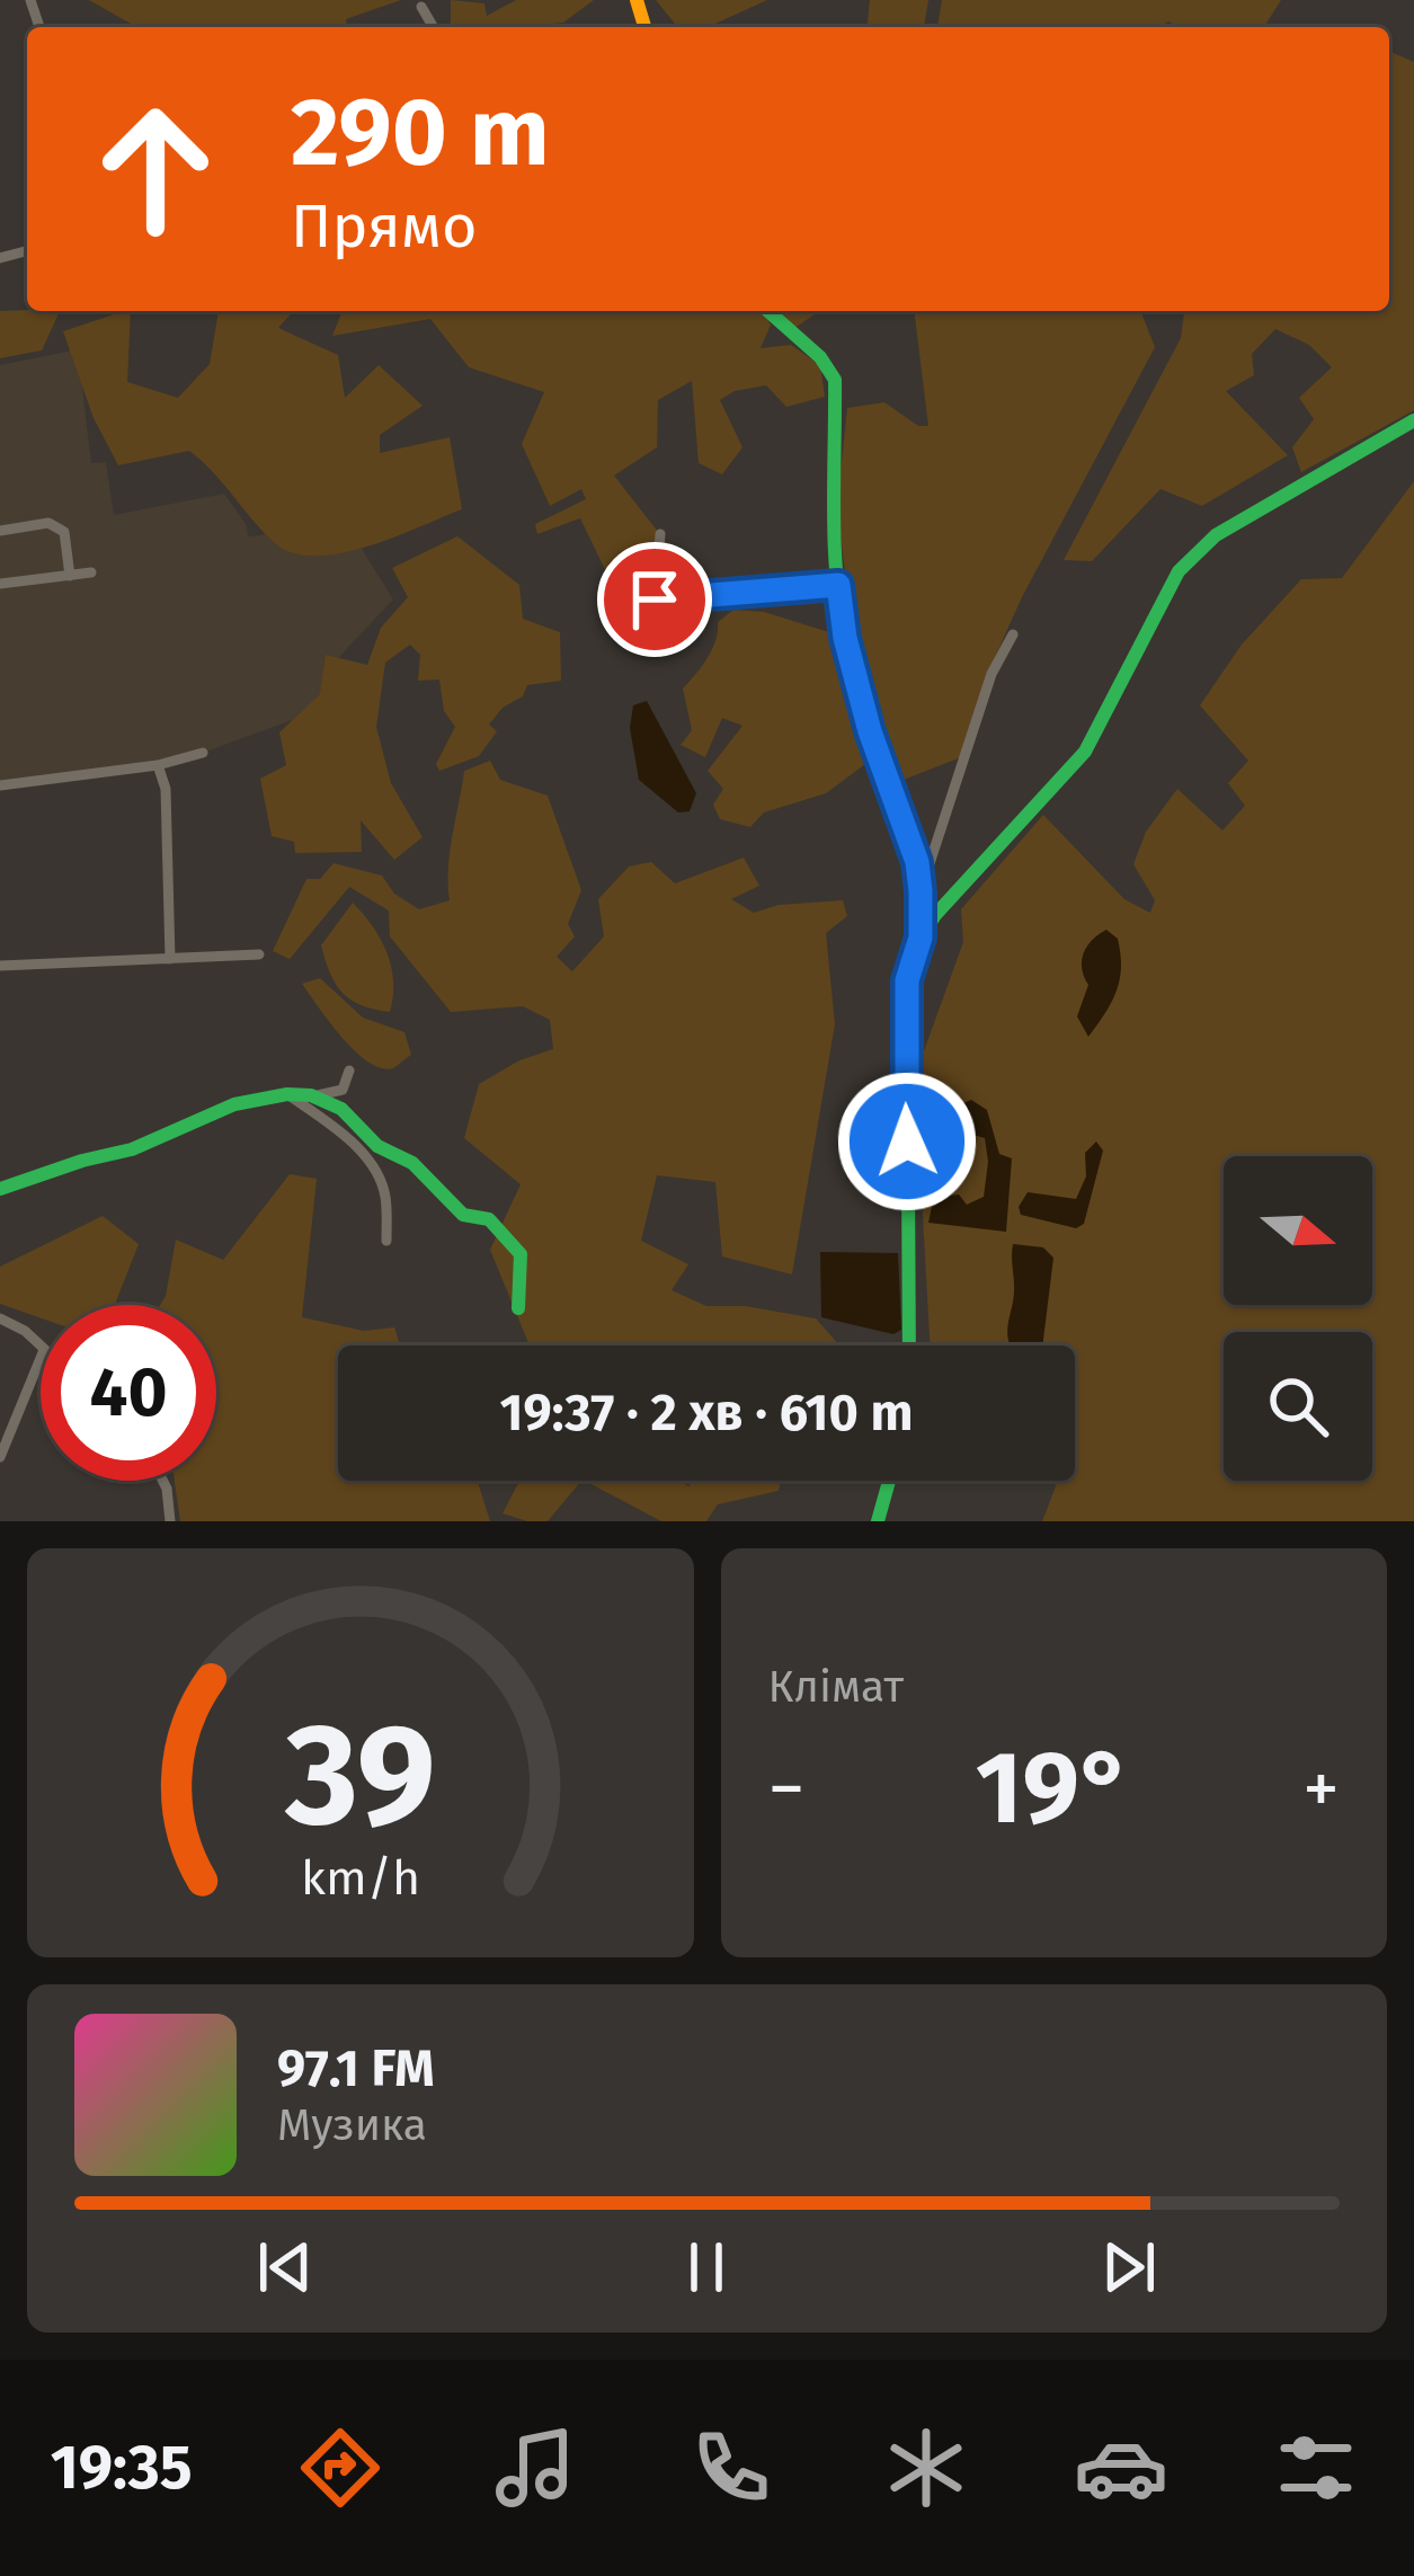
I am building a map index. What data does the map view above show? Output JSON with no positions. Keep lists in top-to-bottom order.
{
  "north": "right",
  "page": {
    "turn": ["290 m", "Прямо"],
    "limit": "40",
    "trip": "19:37 · 2 хв · 610 m",
    "tile": "Клімат",
    "heat": ["−", "19°", "+"],
    "song": ["97.1 FM", "Музика"],
    "tabs": "19:35",
    "gauge": ["39", "km/h"]
  }
}
